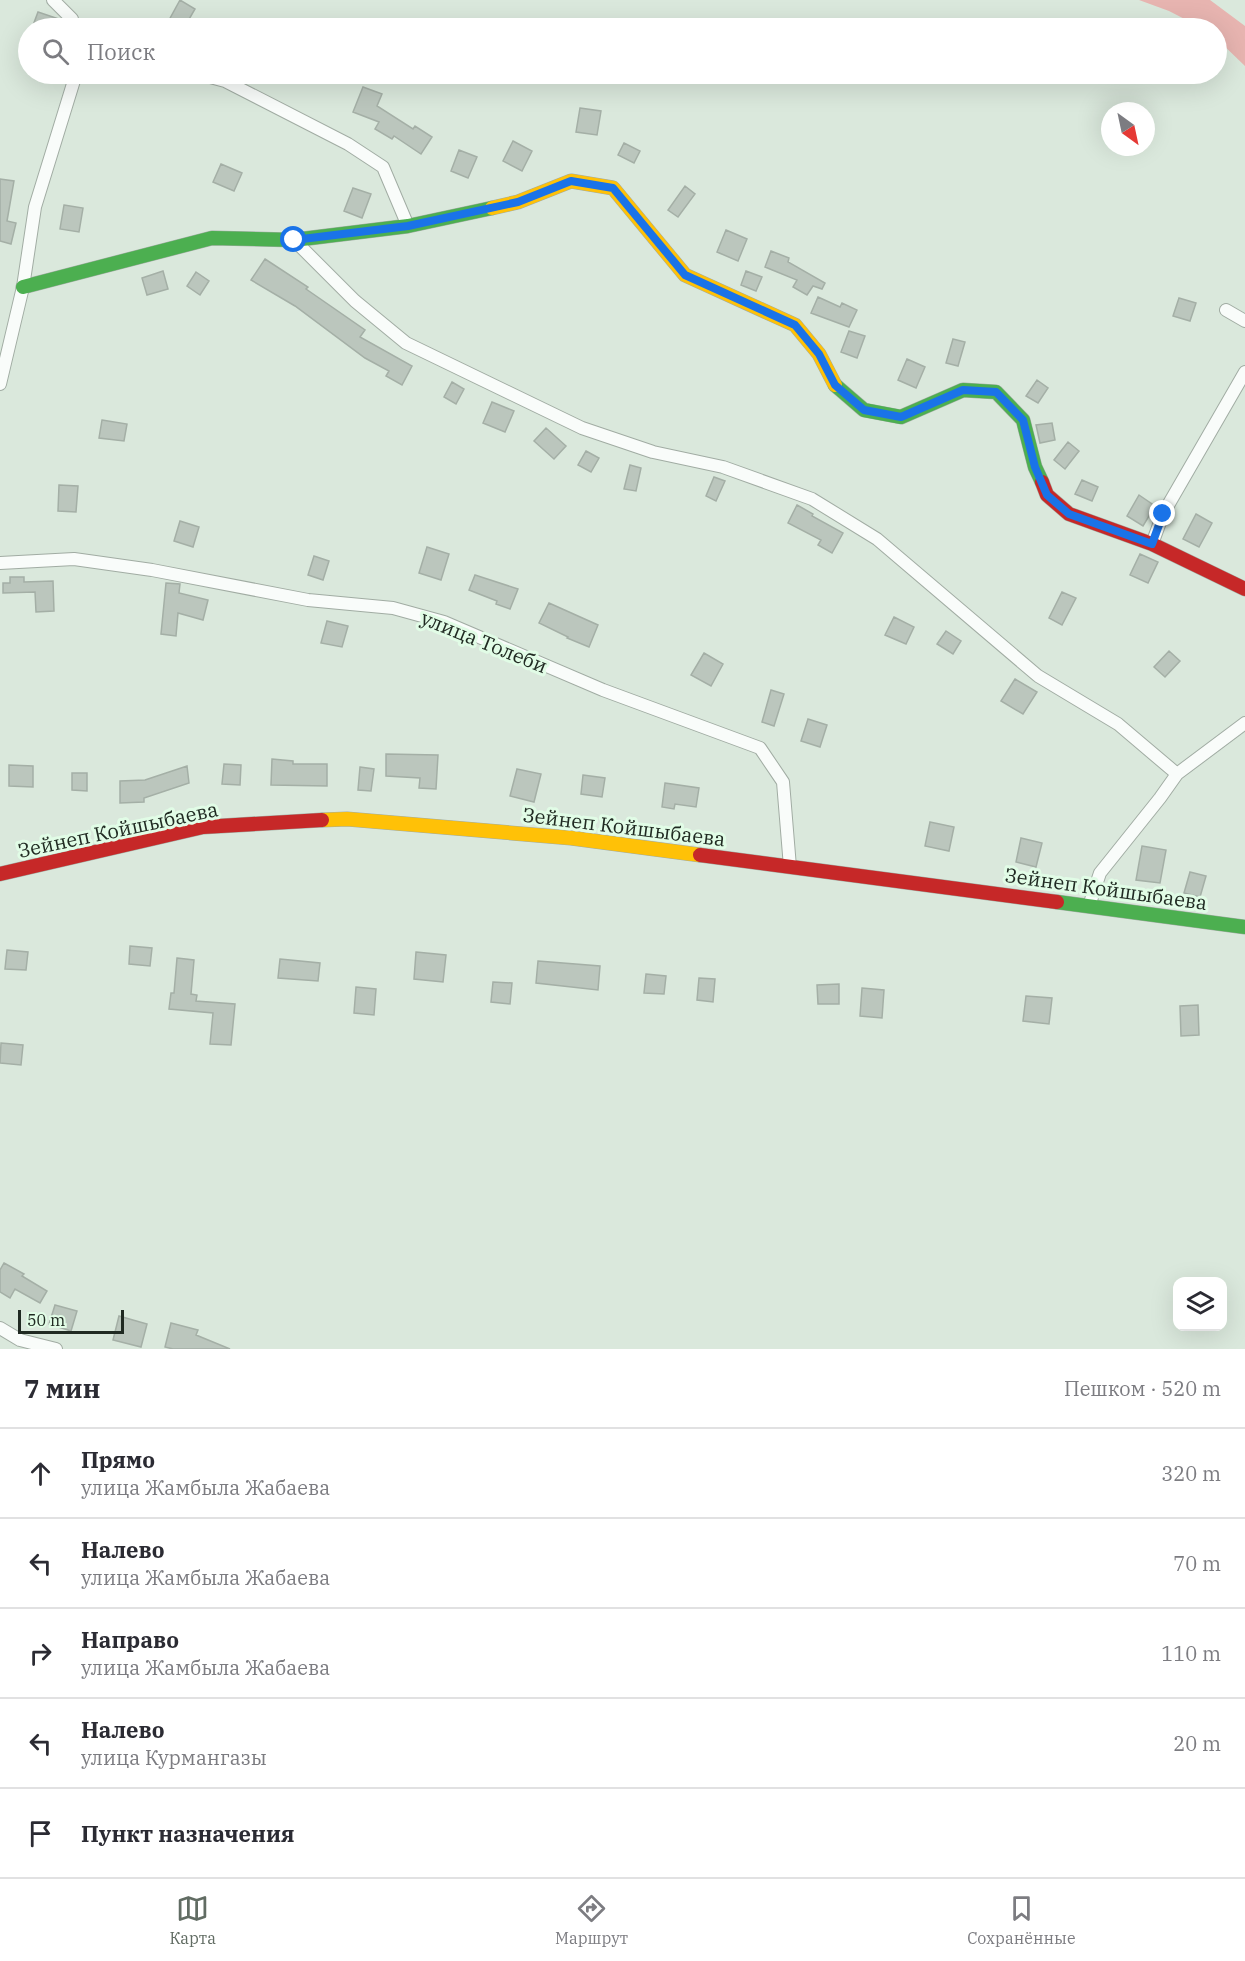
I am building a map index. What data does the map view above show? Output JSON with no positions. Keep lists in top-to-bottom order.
{
  "streets": {
    "street": ["улица Толеби", "Зейнеп Койшыбаева"]
  },
  "crossings": [
    ["улица Толеби", "Зейнеп Койшыбаева"]
  ],
  "scale_bar": "50 m",
  "north": "bottom right",
  "page": {
    "search": "Поиск",
    "scale": "50 m",
    "heading": ["7 мин", "Пешком · 520 m"],
    "list": [
      ["Прямо", "улица Жамбыла Жабаева", "320 m"],
      ["Налево", "улица Жамбыла Жабаева", "70 m"],
      ["Направо", "улица Жамбыла Жабаева", "110 m"],
      ["Налево", "улица Курмангазы", "20 m"],
      "Пункт назначения"
    ],
    "nav": ["Карта", "Маршрут", "Сохранённые"]
  }
}
